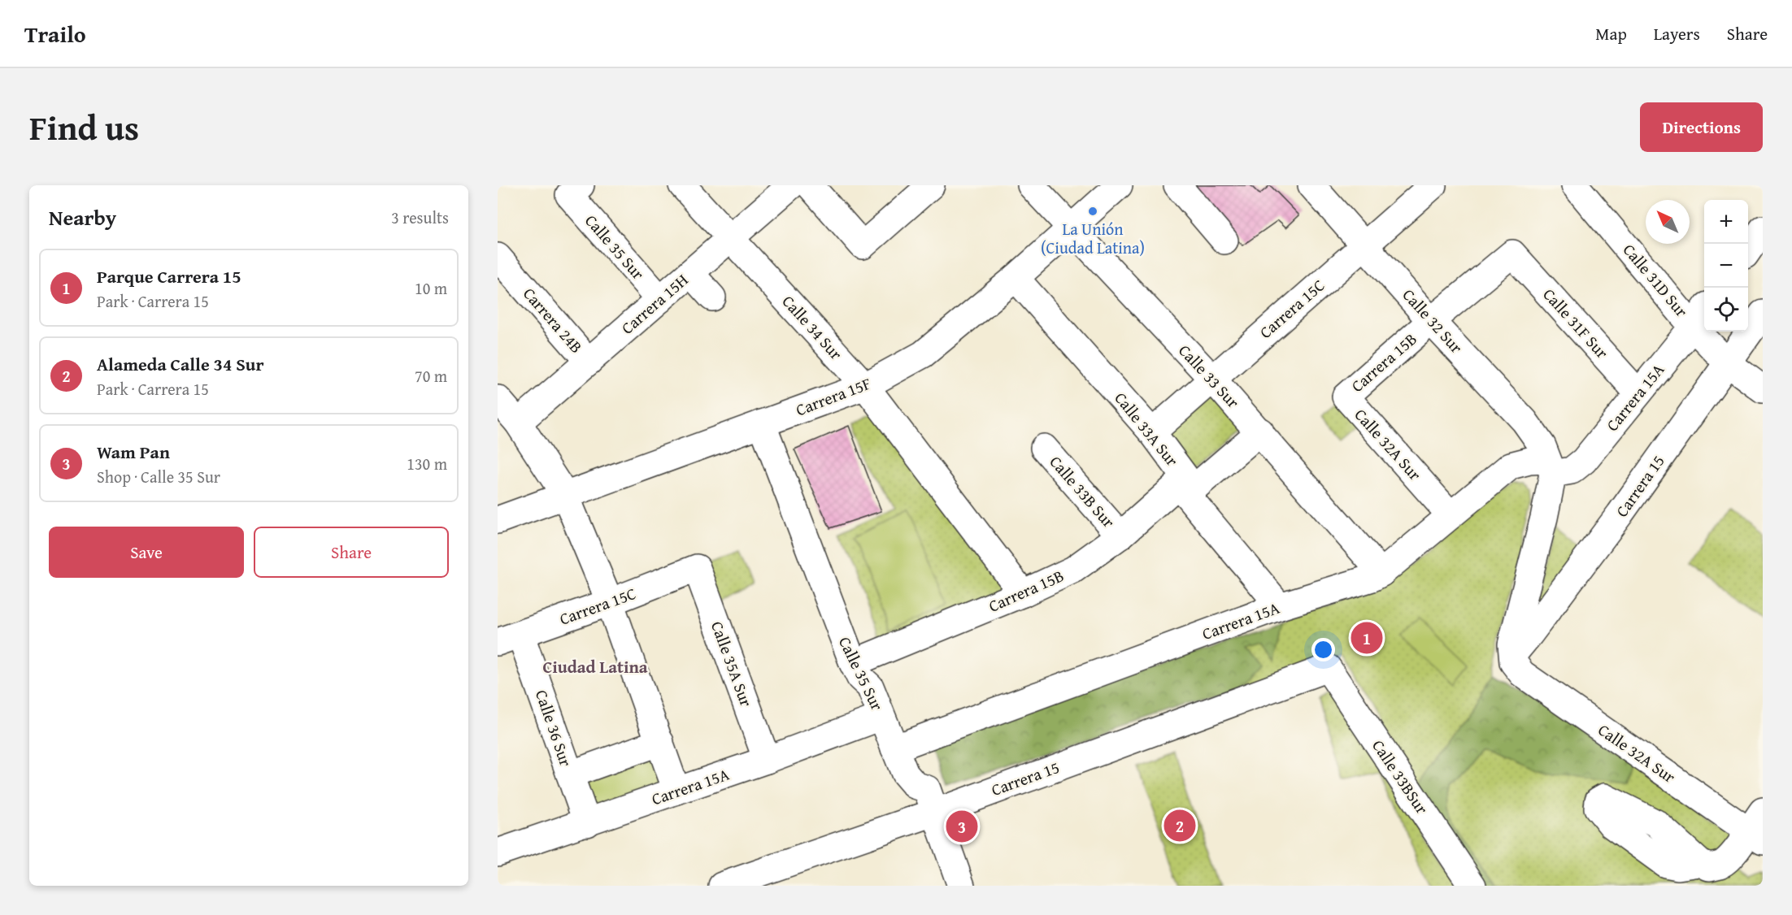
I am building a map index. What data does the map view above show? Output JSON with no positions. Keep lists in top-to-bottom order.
{
  "streets": {
    "street": [
      "Calle 35 Sur",
      "Calle 31D Sur",
      "Carrera 15H",
      "Carrera 15C",
      "Carrera 24B",
      "Calle 32 Sur",
      "Calle 31F Sur",
      "Calle 34 Sur",
      "Carrera 15B",
      "Calle 33 Sur",
      "Carrera 15F",
      "Carrera 15A",
      "Calle 33A Sur",
      "Calle 32A Sur",
      "Carrera 15",
      "Calle 33B Sur",
      "Calle 35A Sur",
      "Calle 36 Sur",
      "Calle 33BSur"
    ]
  },
  "crossings": [
    ["Calle 35 Sur", "Carrera 15H"],
    ["Calle 35 Sur", "Carrera 15B"],
    ["Calle 35 Sur", "Carrera 15F"],
    ["Calle 35 Sur", "Carrera 15A"],
    ["Calle 35 Sur", "Carrera 15"],
    ["Calle 31D Sur", "Carrera 15A"],
    ["Calle 31D Sur", "Carrera 15"],
    ["Carrera 15H", "Carrera 24B"],
    ["Carrera 15H", "Calle 34 Sur"],
    ["Carrera 15C", "Calle 32 Sur"],
    ["Carrera 15C", "Calle 33 Sur"],
    ["Carrera 15C", "Calle 33A Sur"],
    ["Carrera 15C", "Calle 35A Sur"],
    ["Carrera 15C", "Calle 36 Sur"],
    ["Calle 32 Sur", "Carrera 15B"],
    ["Calle 32 Sur", "Carrera 15A"],
    ["Calle 31F Sur", "Carrera 15B"],
    ["Calle 31F Sur", "Carrera 15A"],
    ["Calle 34 Sur", "Carrera 15B"],
    ["Calle 34 Sur", "Carrera 15F"],
    ["Carrera 15B", "Calle 33 Sur"],
    ["Carrera 15B", "Calle 33A Sur"],
    ["Carrera 15B", "Calle 32A Sur"],
    ["Carrera 15B", "Calle 33B Sur"],
    ["Calle 33 Sur", "Carrera 15F"],
    ["Calle 33 Sur", "Carrera 15A"],
    ["Carrera 15F", "Calle 33A Sur"],
    ["Carrera 15A", "Calle 32A Sur"],
    ["Carrera 15A", "Calle 35A Sur"],
    ["Carrera 15A", "Calle 36 Sur"],
    ["Calle 32A Sur", "Carrera 15"],
    ["Carrera 15", "Calle 33BSur"]
  ],
  "districts": ["Ciudad Latina"],
  "places": ["La Unión (Ciudad Latina)"],
  "north": "top left",
  "page": {
    "header": "Trailo",
    "nav": ["Map", "Layers", "Share"],
    "title": "Find us",
    "buttons": [
      "Directions",
      ["Save", "Share"]
    ],
    "heading": ["Nearby", "3 results"],
    "map_buttons": ["+", "−"],
    "list": [
      {
        "mark": "1",
        "name": "Parque Carrera 15",
        "note": "Park · Carrera 15",
        "value": "10 m"
      },
      {
        "mark": "2",
        "name": "Alameda Calle 34 Sur",
        "note": "Park · Carrera 15",
        "value": "70 m"
      },
      {
        "mark": "3",
        "name": "Wam Pan",
        "note": "Shop · Calle 35 Sur",
        "value": "130 m"
      }
    ],
    "pins": ["1", "2", "3"]
  }
}
